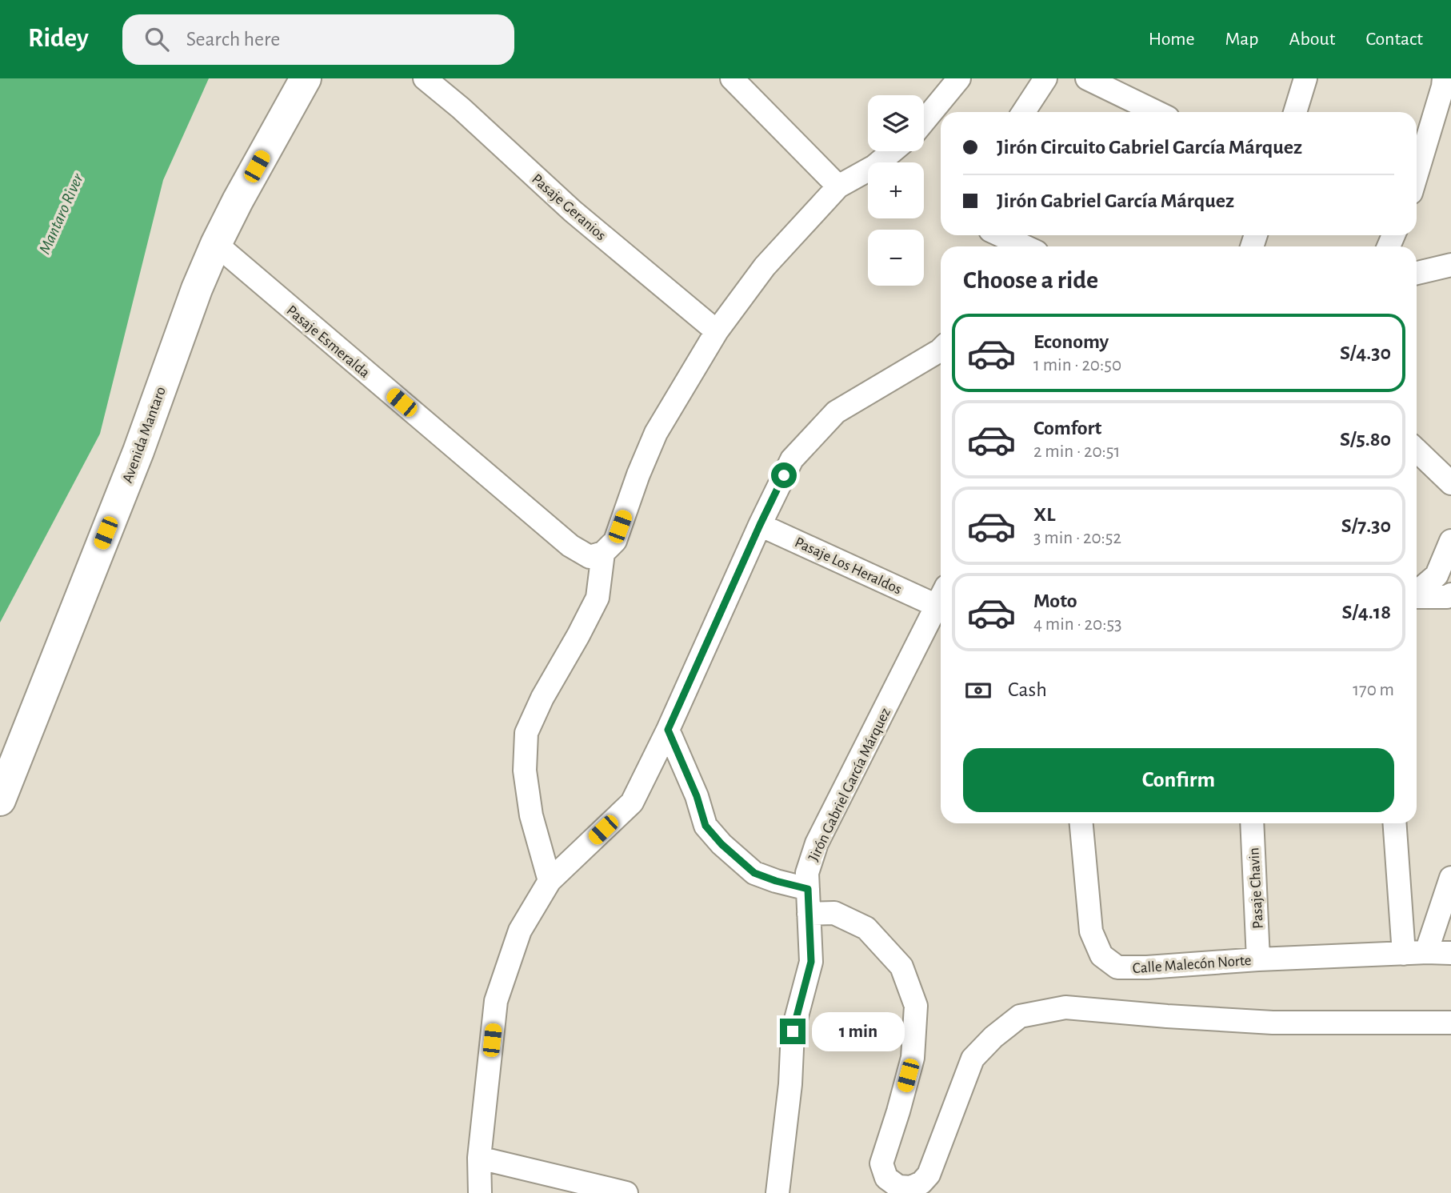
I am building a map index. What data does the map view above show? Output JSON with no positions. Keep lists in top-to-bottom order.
{
  "streets": {
    "street": [
      "Pasaje Geranios",
      "Pasaje Esmeralda",
      "Avenida Mantaro",
      "Pasaje Los Heraldos",
      "Jirón Gabriel García Márquez",
      "Pasaje Chavin",
      "Calle Malecón Norte"
    ]
  },
  "crossings": [
    ["Pasaje Esmeralda", "Avenida Mantaro"],
    ["Pasaje Chavin", "Calle Malecón Norte"]
  ],
  "water": ["Mantaro River"],
  "page": {
    "header": "Ridey",
    "search": "Search here",
    "nav": [
      "Home",
      "Map",
      "About",
      "Contact"
    ],
    "map_buttons": ["+", "−"],
    "banner": ["Jirón Circuito Gabriel García Márquez", "Jirón Gabriel García Márquez"],
    "heading": "Choose a ride",
    "list": [
      {
        "name": "Economy",
        "note": "1 min · 20:50",
        "value": "S/4.30"
      },
      {
        "name": "Comfort",
        "note": "2 min · 20:51",
        "value": "S/5.80"
      },
      {
        "name": "XL",
        "note": "3 min · 20:52",
        "value": "S/7.30"
      },
      {
        "name": "Moto",
        "note": "4 min · 20:53",
        "value": "S/4.18"
      }
    ],
    "pay": ["Cash", "170 m"],
    "buttons": "Confirm",
    "bubble": "1 min"
  }
}
